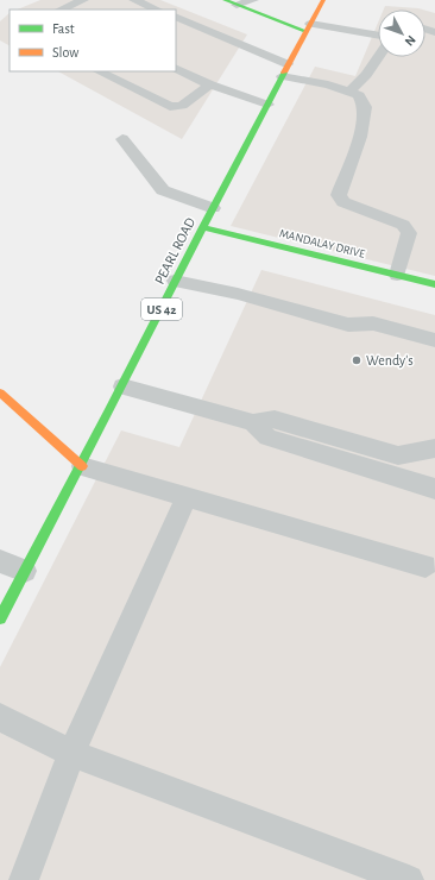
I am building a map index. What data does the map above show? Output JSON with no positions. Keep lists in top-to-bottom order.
{
  "streets": {
    "main road": ["MANDALAY DRIVE", "PEARL ROAD", "US 42"]
  },
  "crossings": [
    ["MANDALAY DRIVE", "PEARL ROAD"]
  ],
  "places": ["Wendy's"],
  "legend": ["Fast", "Slow"],
  "north": "bottom right"
}
